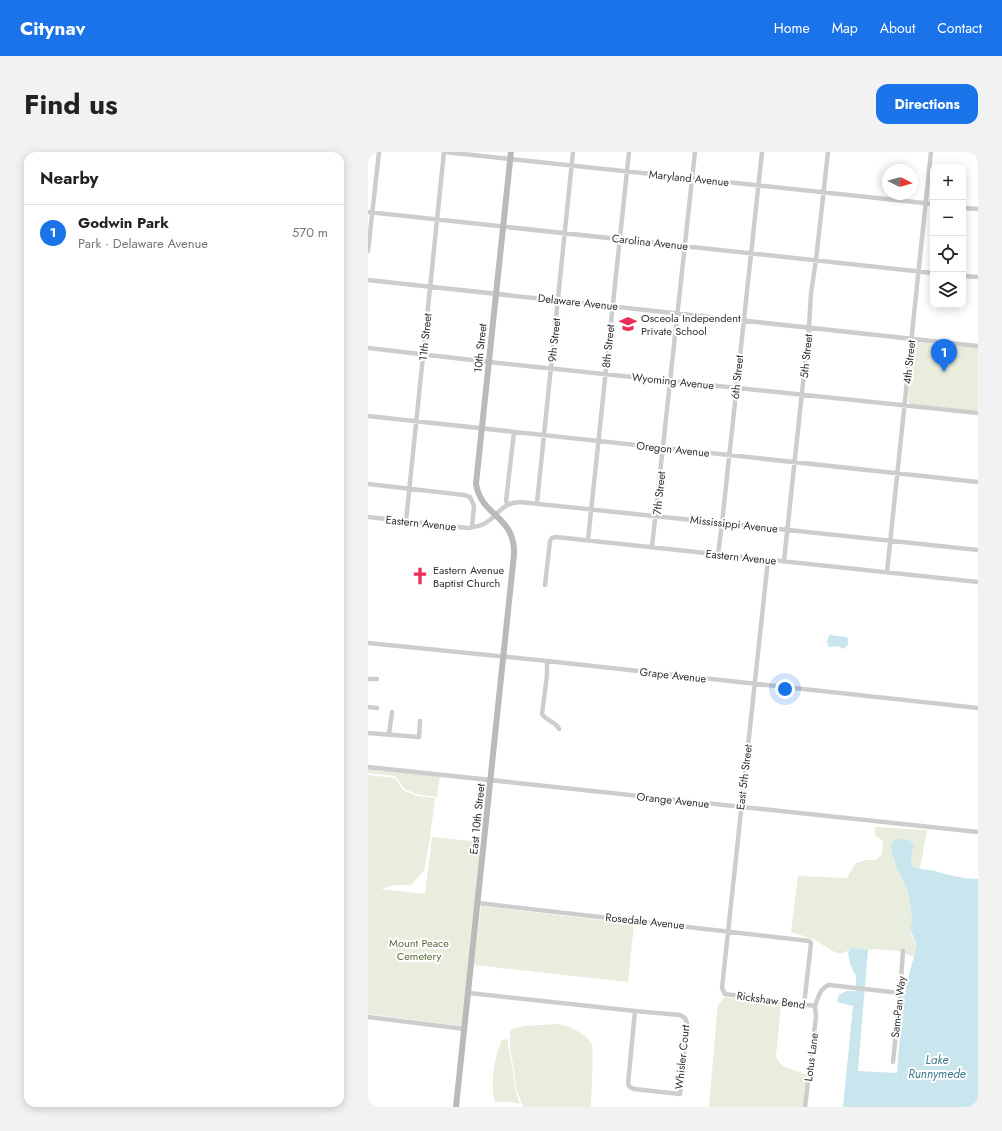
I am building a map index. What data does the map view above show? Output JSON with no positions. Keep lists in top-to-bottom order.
{
  "streets": {
    "street": [
      "Maryland Avenue",
      "Carolina Avenue",
      "Delaware Avenue",
      "11th Street",
      "9th Street",
      "8th Street",
      "10th Street",
      "5th Street",
      "4th Street",
      "6th Street",
      "Wyoming Avenue",
      "Oregon Avenue",
      "7th Street",
      "Eastern Avenue",
      "Mississippi Avenue",
      "Grape Avenue",
      "East 5th Street",
      "Orange Avenue",
      "East 10th Street",
      "Rosedale Avenue",
      "Rickshaw Bend",
      "Sam-Pan Way",
      "Whisler Court",
      "Lotus Lane"
    ]
  },
  "crossings": [
    ["Maryland Avenue", "11th Street"],
    ["Maryland Avenue", "9th Street"],
    ["Maryland Avenue", "8th Street"],
    ["Maryland Avenue", "10th Street"],
    ["Maryland Avenue", "5th Street"],
    ["Maryland Avenue", "4th Street"],
    ["Maryland Avenue", "6th Street"],
    ["Maryland Avenue", "7th Street"],
    ["Carolina Avenue", "11th Street"],
    ["Carolina Avenue", "9th Street"],
    ["Carolina Avenue", "8th Street"],
    ["Carolina Avenue", "10th Street"],
    ["Carolina Avenue", "5th Street"],
    ["Carolina Avenue", "4th Street"],
    ["Carolina Avenue", "6th Street"],
    ["Carolina Avenue", "7th Street"],
    ["Delaware Avenue", "11th Street"],
    ["Delaware Avenue", "9th Street"],
    ["Delaware Avenue", "8th Street"],
    ["Delaware Avenue", "10th Street"],
    ["Delaware Avenue", "5th Street"],
    ["Delaware Avenue", "4th Street"],
    ["Delaware Avenue", "6th Street"],
    ["Delaware Avenue", "7th Street"],
    ["11th Street", "Wyoming Avenue"],
    ["11th Street", "Oregon Avenue"],
    ["11th Street", "Eastern Avenue"],
    ["9th Street", "Wyoming Avenue"],
    ["9th Street", "Oregon Avenue"],
    ["9th Street", "Mississippi Avenue"],
    ["8th Street", "Wyoming Avenue"],
    ["8th Street", "Oregon Avenue"],
    ["8th Street", "Eastern Avenue"],
    ["8th Street", "Mississippi Avenue"],
    ["10th Street", "Wyoming Avenue"],
    ["10th Street", "Oregon Avenue"],
    ["10th Street", "Eastern Avenue"],
    ["10th Street", "East 10th Street"],
    ["5th Street", "Wyoming Avenue"],
    ["5th Street", "Oregon Avenue"],
    ["5th Street", "Eastern Avenue"],
    ["5th Street", "Mississippi Avenue"],
    ["4th Street", "Wyoming Avenue"],
    ["4th Street", "Oregon Avenue"],
    ["4th Street", "Eastern Avenue"],
    ["4th Street", "Mississippi Avenue"],
    ["6th Street", "Wyoming Avenue"],
    ["6th Street", "Oregon Avenue"],
    ["6th Street", "Eastern Avenue"],
    ["6th Street", "Mississippi Avenue"],
    ["Wyoming Avenue", "7th Street"],
    ["Oregon Avenue", "7th Street"],
    ["7th Street", "Eastern Avenue"],
    ["7th Street", "Mississippi Avenue"],
    ["Eastern Avenue", "East 5th Street"],
    ["Grape Avenue", "East 5th Street"],
    ["Grape Avenue", "East 10th Street"],
    ["East 5th Street", "Orange Avenue"],
    ["East 5th Street", "Rosedale Avenue"],
    ["East 5th Street", "Rickshaw Bend"],
    ["Orange Avenue", "East 10th Street"],
    ["East 10th Street", "Rosedale Avenue"],
    ["East 10th Street", "Whisler Court"],
    ["Rosedale Avenue", "Rickshaw Bend"],
    ["Rickshaw Bend", "Sam-Pan Way"],
    ["Rickshaw Bend", "Lotus Lane"]
  ],
  "water": ["Lake Runnymede"],
  "parks": ["Mount Peace Cemetery"],
  "places": {
    "school or university": ["Osceola Independent Private School"],
    "church": ["Eastern Avenue Baptist Church"]
  },
  "north": "right",
  "page": {
    "header": "Citynav",
    "nav": [
      "Home",
      "Map",
      "About",
      "Contact"
    ],
    "title": "Find us",
    "buttons": "Directions",
    "heading": "Nearby",
    "map_buttons": ["+", "−"],
    "list": [
      {
        "mark": "1",
        "name": "Godwin Park",
        "note": "Park · Delaware Avenue",
        "value": "570 m"
      }
    ],
    "pins": "1"
  }
}
